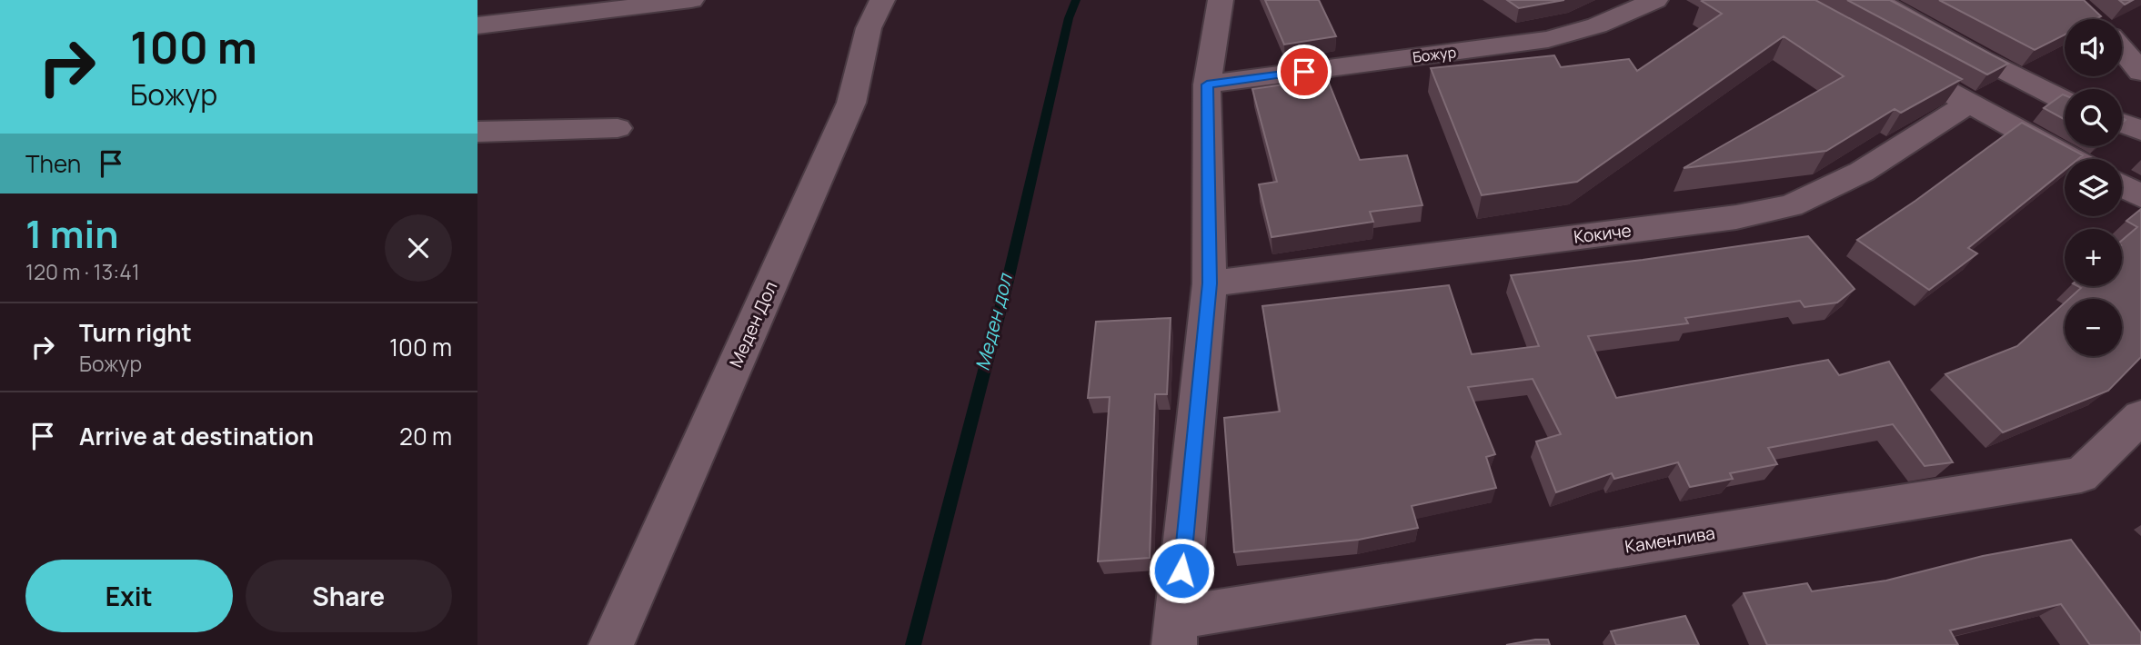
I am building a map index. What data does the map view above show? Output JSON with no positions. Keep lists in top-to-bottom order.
{
  "streets": {
    "street": [
      "Божур",
      "Кокиче",
      "Меден Дол",
      "Каменлива"
    ]
  },
  "water": ["Меден дол"],
  "page": {
    "turn": ["100 m", "Божур"],
    "map_buttons": ["+", "−"],
    "then": "Then",
    "heading": ["1 min", "120 m · 13:41"],
    "list": [
      {
        "name": "Turn right",
        "note": "Божур",
        "value": "100 m"
      },
      {
        "name": "Arrive at destination",
        "value": "20 m"
      }
    ],
    "buttons": ["Exit", "Share"]
  }
}
